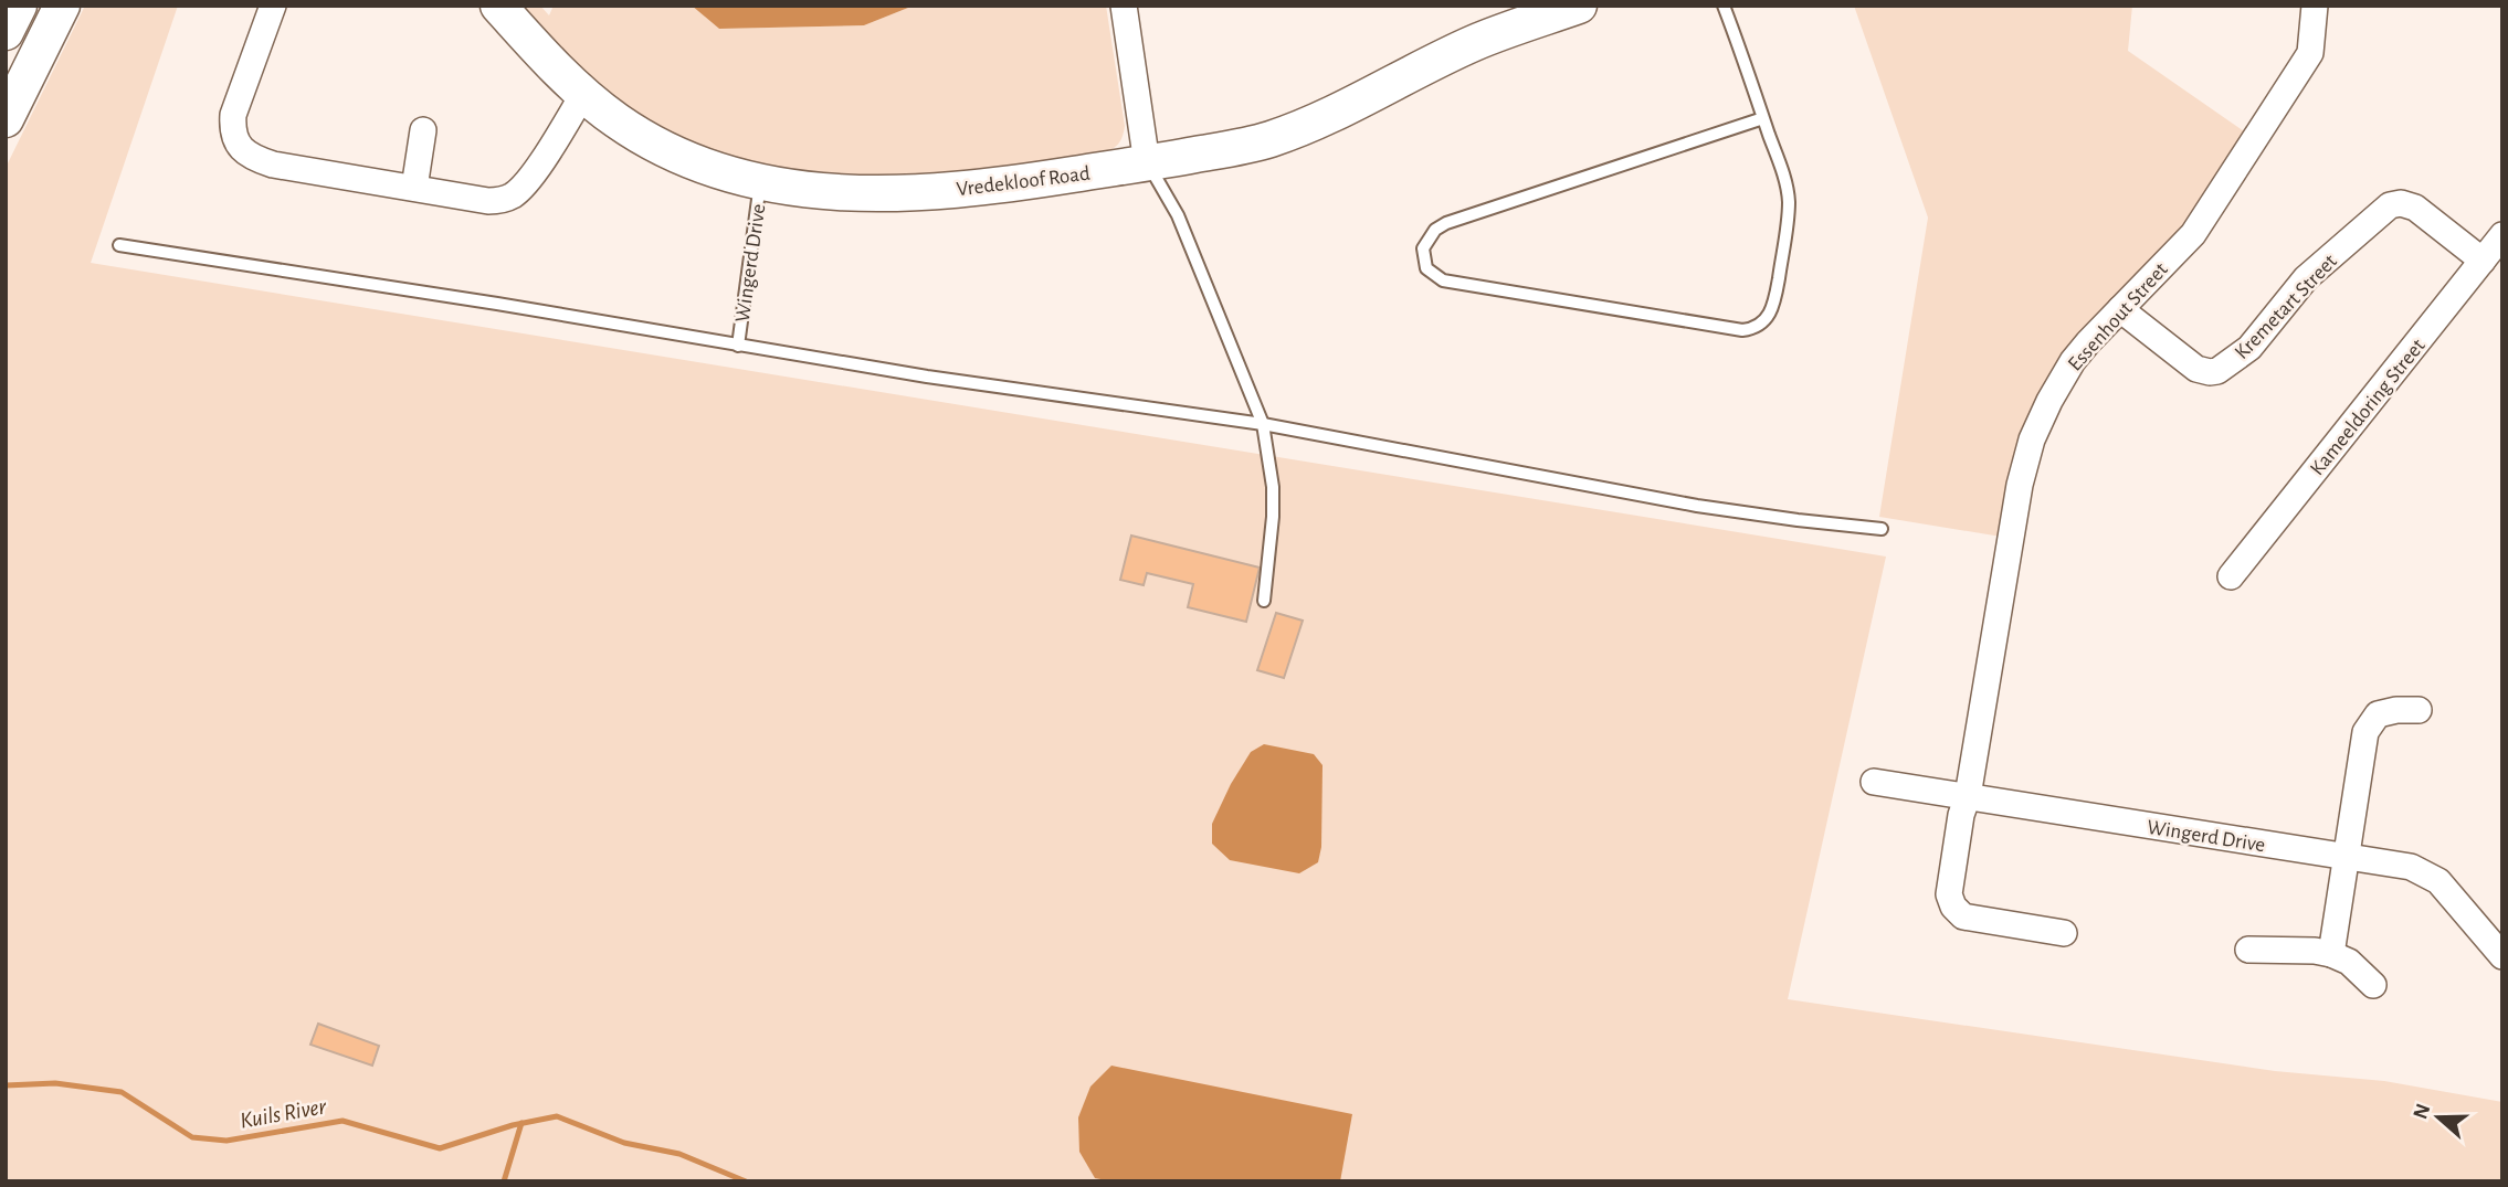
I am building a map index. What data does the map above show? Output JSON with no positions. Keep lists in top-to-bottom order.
{
  "streets": {
    "street": [
      "Vredekloof Road",
      "Wingerd Drive",
      "Kremetart Street",
      "Essenhout Street",
      "Kameeldoring Street"
    ]
  },
  "crossings": [
    ["Vredekloof Road", "Wingerd Drive"],
    ["Wingerd Drive", "Essenhout Street"],
    ["Kremetart Street", "Essenhout Street"],
    ["Kremetart Street", "Kameeldoring Street"]
  ],
  "water": ["Kuils River"],
  "north": "left"
}
